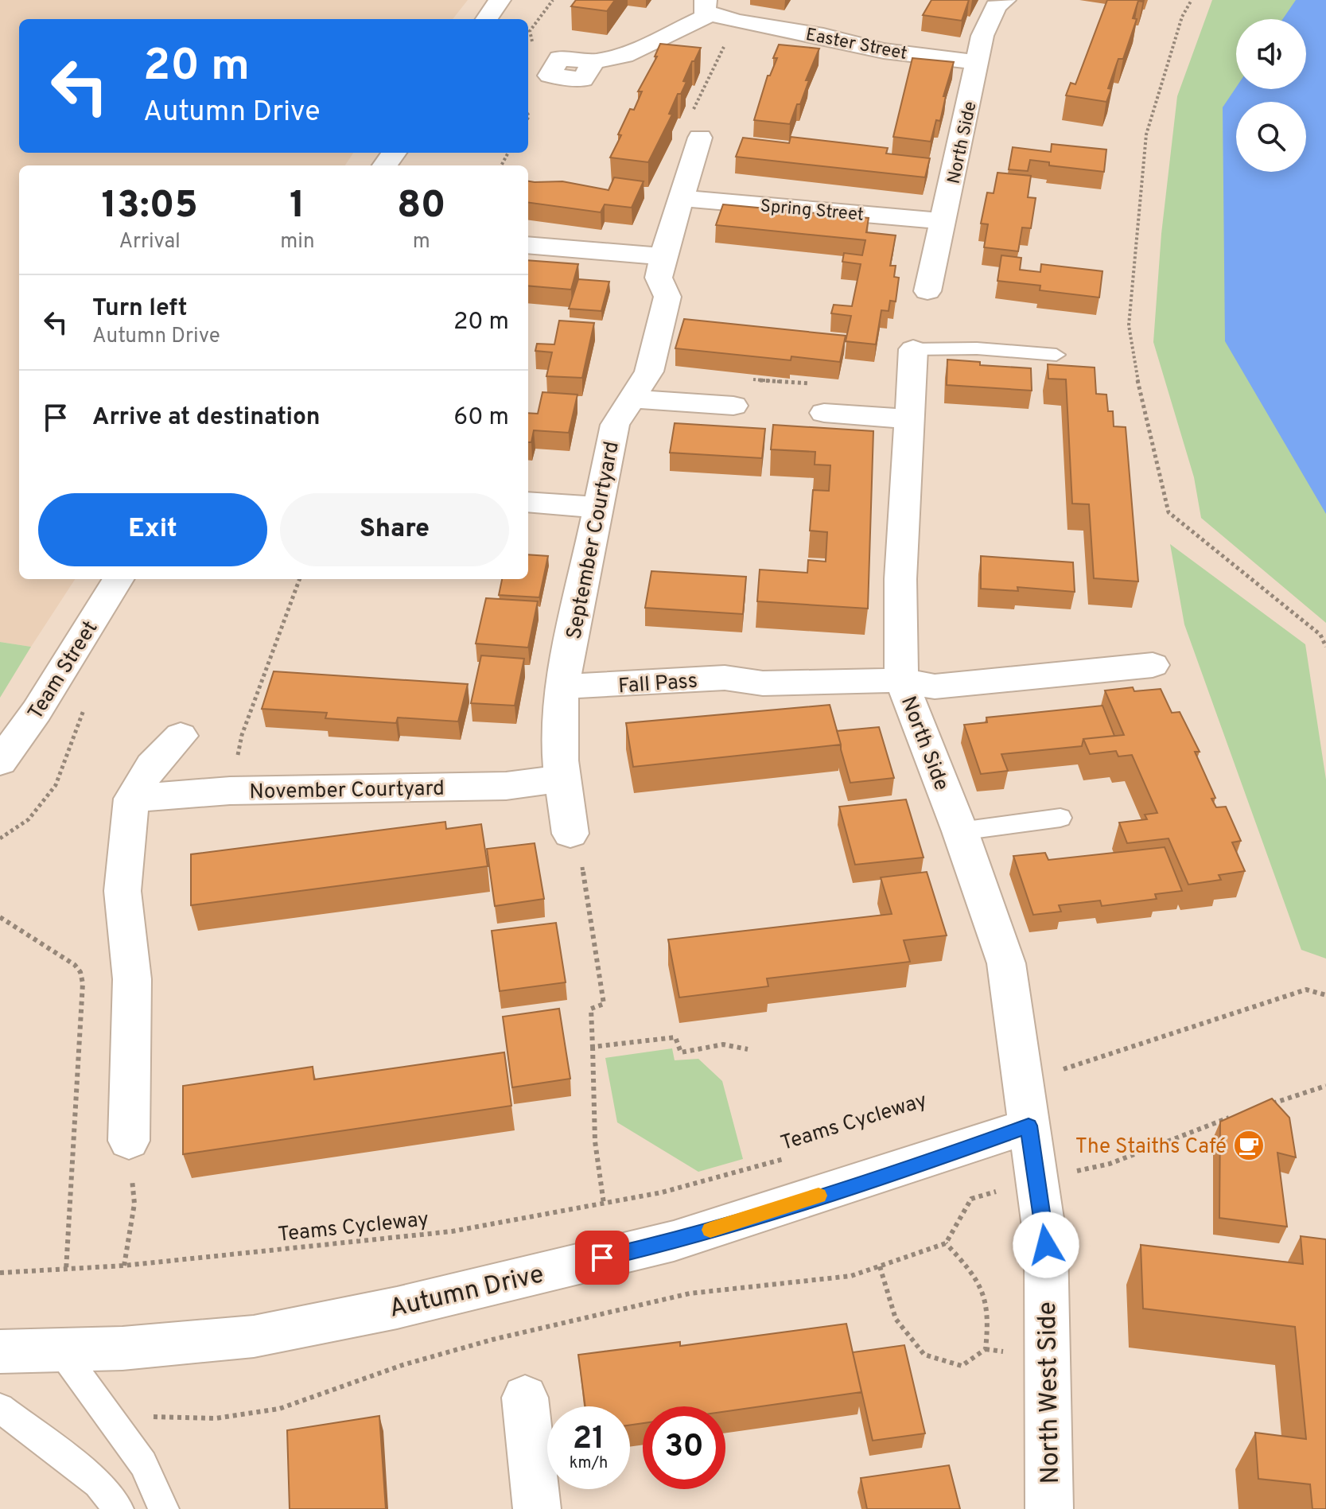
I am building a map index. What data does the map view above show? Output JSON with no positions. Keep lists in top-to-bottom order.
{
  "streets": {
    "street": [
      "Easter Street",
      "North Side",
      "Spring Street",
      "September Courtyard",
      "Team Street",
      "Fall Pass",
      "November Courtyard",
      "Autumn Drive",
      "North West Side"
    ],
    "path": ["Teams Cycleway"]
  },
  "crossings": [
    ["Easter Street", "North Side"],
    ["North Side", "Spring Street"],
    ["North Side", "Fall Pass"],
    ["North Side", "Autumn Drive"],
    ["North Side", "North West Side"],
    ["Spring Street", "September Courtyard"],
    ["September Courtyard", "Fall Pass"],
    ["Autumn Drive", "North West Side"]
  ],
  "places": {
    "cafe": ["The Staiths Café"]
  },
  "page": {
    "turn": ["20 m", "Autumn Drive"],
    "eta": [
      "13:05",
      "Arrival",
      "1",
      "min",
      "80",
      "m"
    ],
    "list": [
      {
        "name": "Turn left",
        "note": "Autumn Drive",
        "value": "20 m"
      },
      {
        "name": "Arrive at destination",
        "value": "60 m"
      }
    ],
    "buttons": ["Exit", "Share"],
    "speed": "21 km/h",
    "limit": "30"
  }
}
